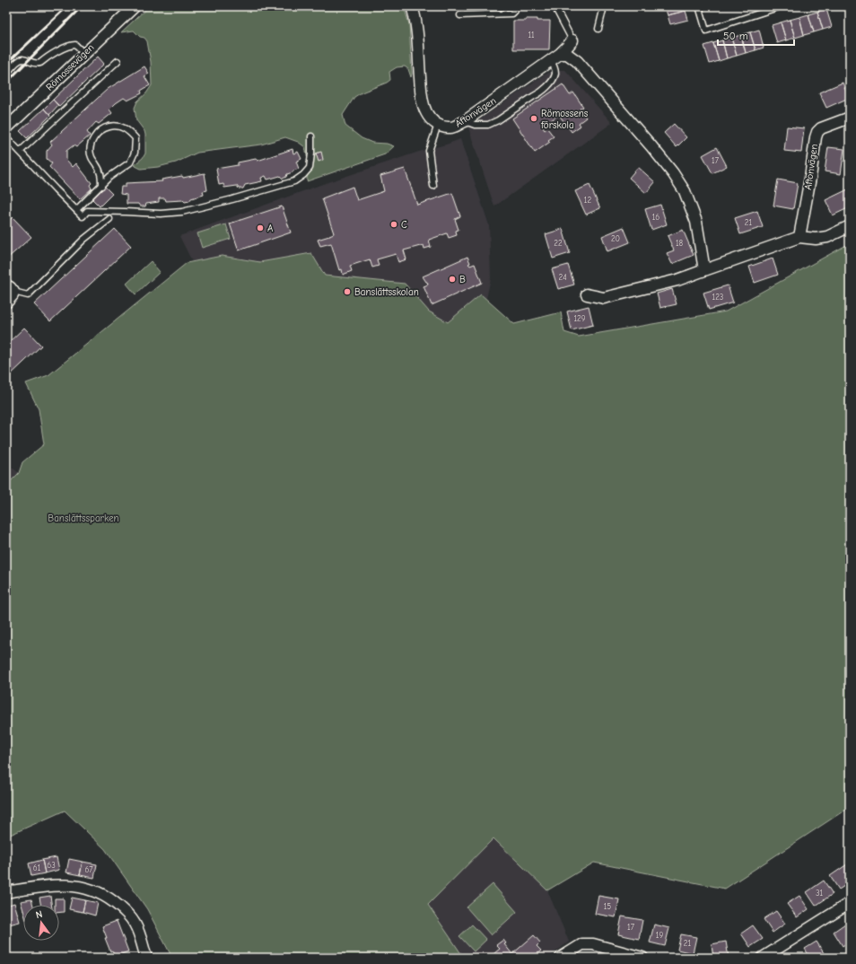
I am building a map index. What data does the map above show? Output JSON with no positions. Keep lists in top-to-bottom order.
{
  "streets": {
    "street": ["Römossevägen", "Aftonvägen"]
  },
  "parks": ["Banslättssparken"],
  "places": [
    "Römossens förskola",
    "C",
    "A",
    "B",
    "Banslättsskolan"
  ],
  "house_numbers": [
    "11",
    "17",
    "12",
    "16",
    "21",
    "20",
    "22",
    "18",
    "24",
    "123",
    "129",
    "63",
    "61",
    "67",
    "31",
    "15",
    "17",
    "19",
    "21"
  ],
  "scale_bar": "50 m",
  "north": "top"
}
